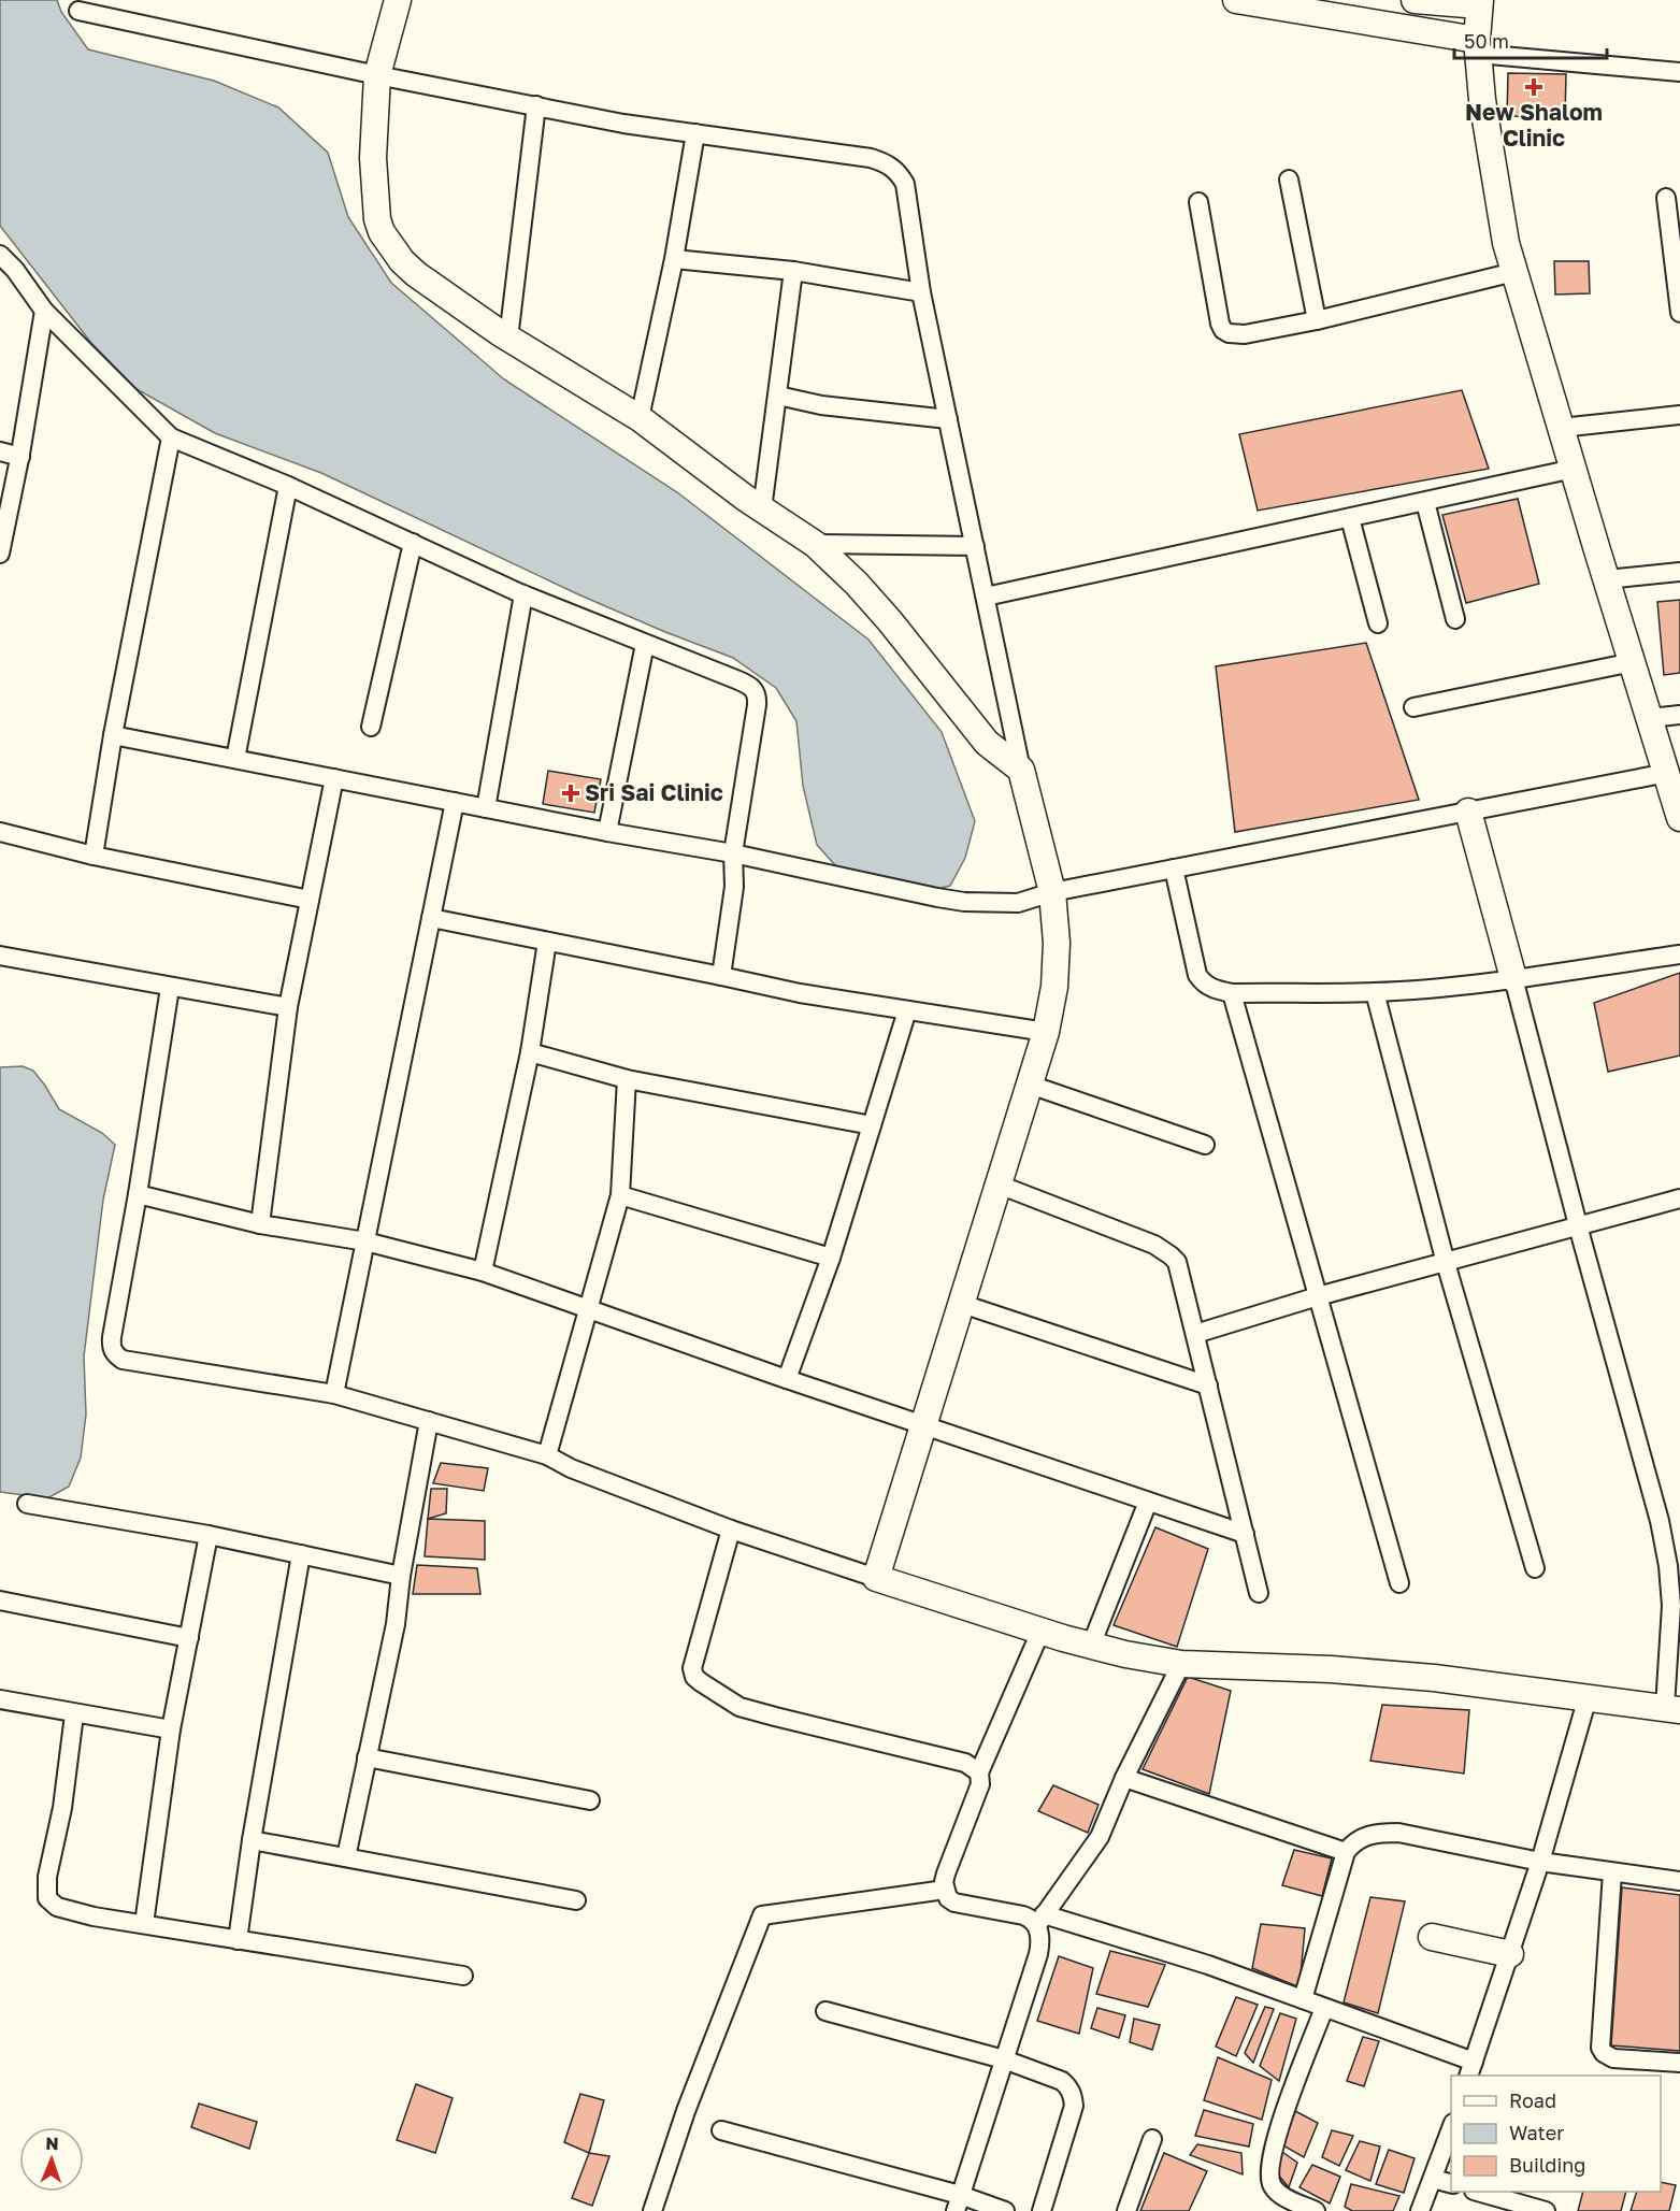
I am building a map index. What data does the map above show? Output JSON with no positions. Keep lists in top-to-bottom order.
{
  "places": {
    "health": ["New Shalom Clinic", "Sri Sai Clinic"]
  },
  "legend": ["Road", "Water", "Building"],
  "scale_bar": "50 m",
  "north": "top"
}
